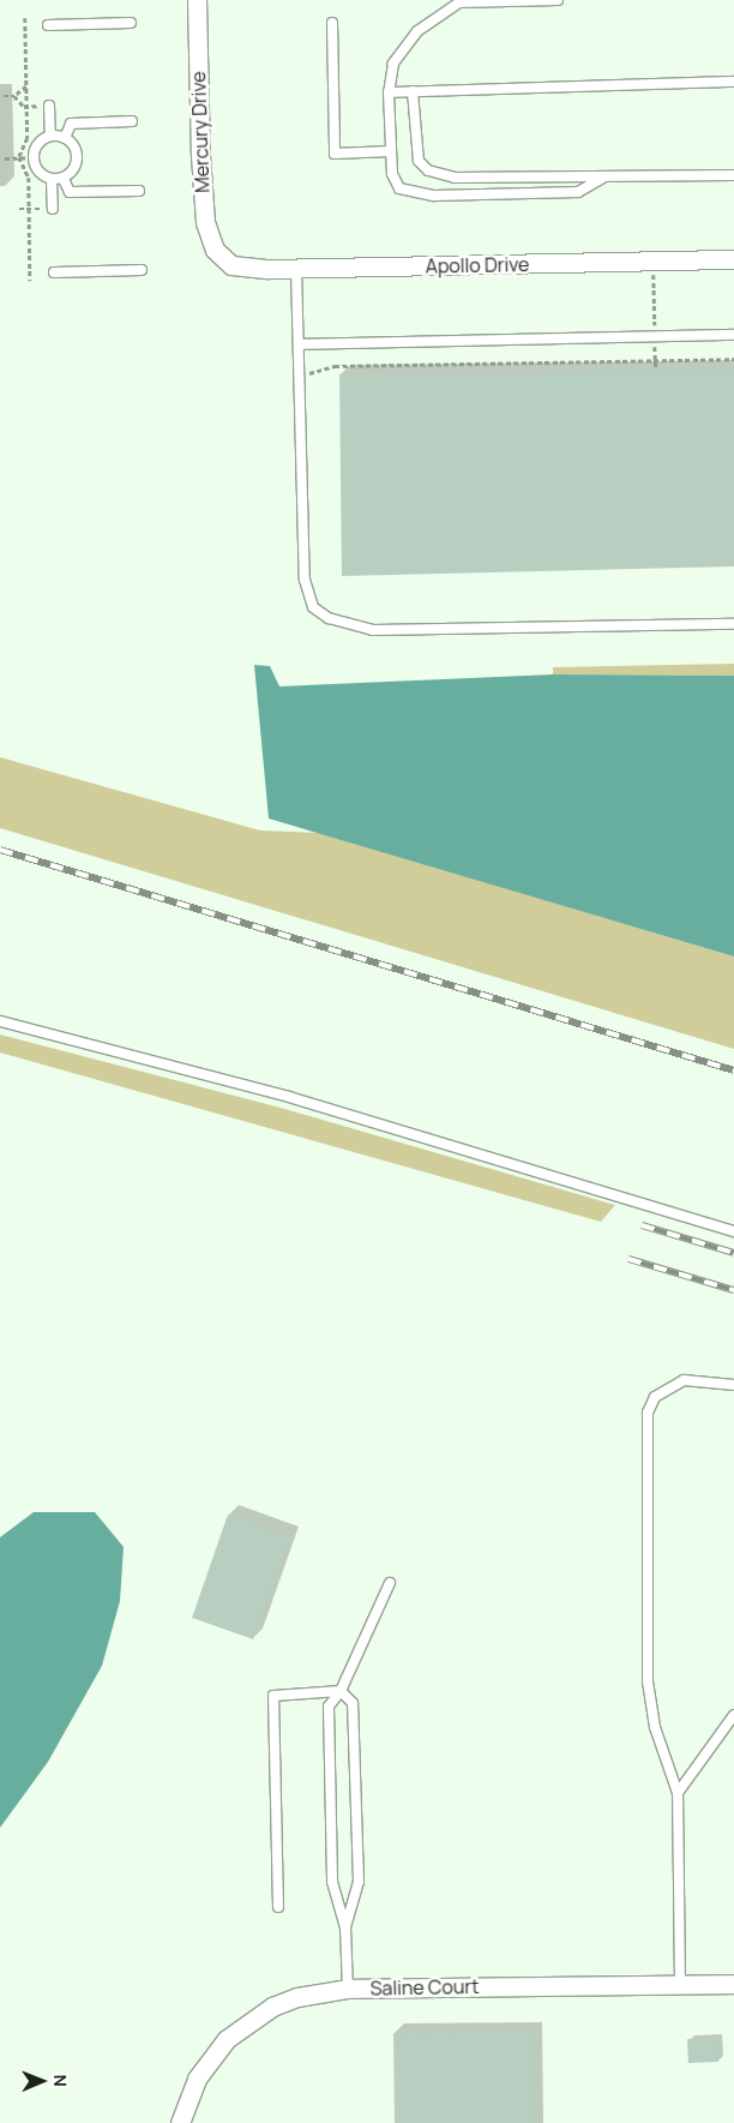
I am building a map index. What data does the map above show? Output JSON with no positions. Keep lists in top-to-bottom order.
{
  "streets": {
    "street": ["Mercury Drive", "Apollo Drive", "Saline Court"]
  },
  "crossings": [
    ["Mercury Drive", "Apollo Drive"]
  ],
  "north": "right"
}
